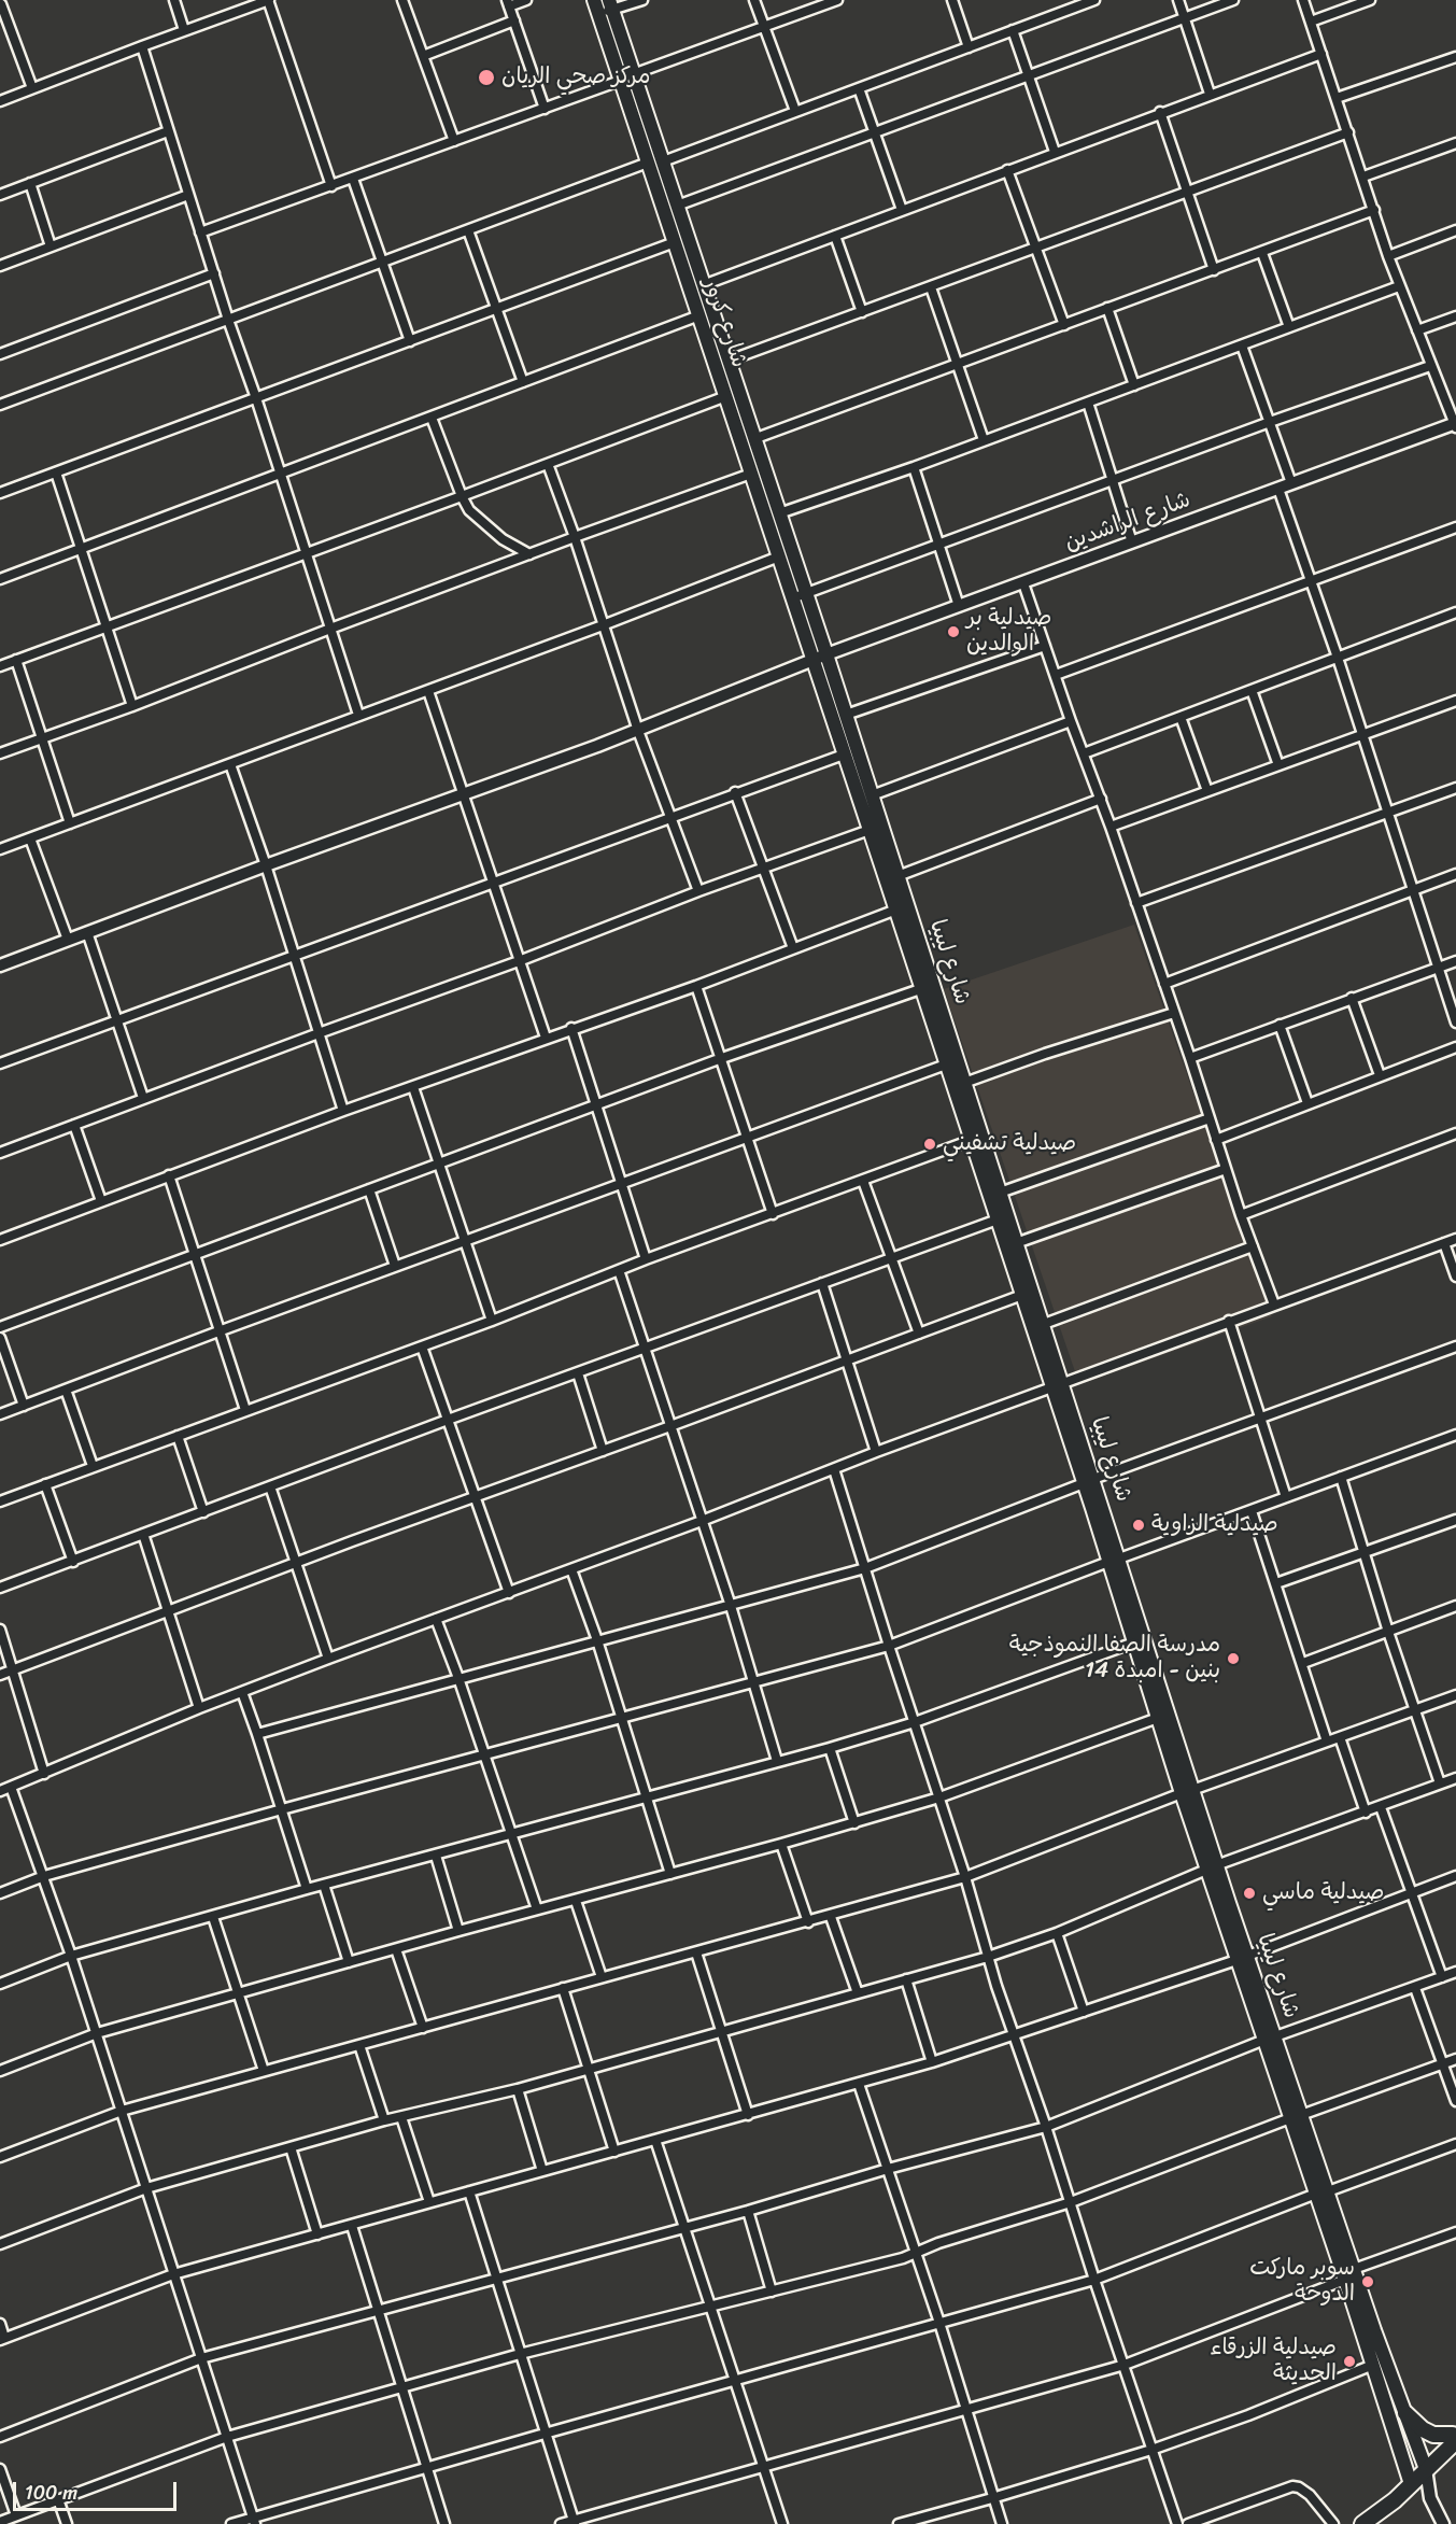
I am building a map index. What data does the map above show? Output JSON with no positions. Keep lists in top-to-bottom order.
{
  "streets": {
    "main road": ["شارع كرور", "شارع ليبيا"],
    "street": ["شارع الراشدين"]
  },
  "crossings": [
    ["شارع كرور", "شارع الراشدين"],
    ["شارع كرور", "شارع ليبيا"],
    ["شارع الراشدين", "شارع ليبيا"]
  ],
  "places": [
    "مركز صحي الريان",
    "صيدلية بر الوالدين",
    "صيدلية تشفيني",
    "صيدلية الزاوية",
    "مدرسة الصفا النموذجية بنين - امبدة 14",
    "صيدلية ماسي",
    "سوبر ماركت الدوحة",
    "صيدلية الزرقاء الحديثة"
  ],
  "scale_bar": "100 m"
}
